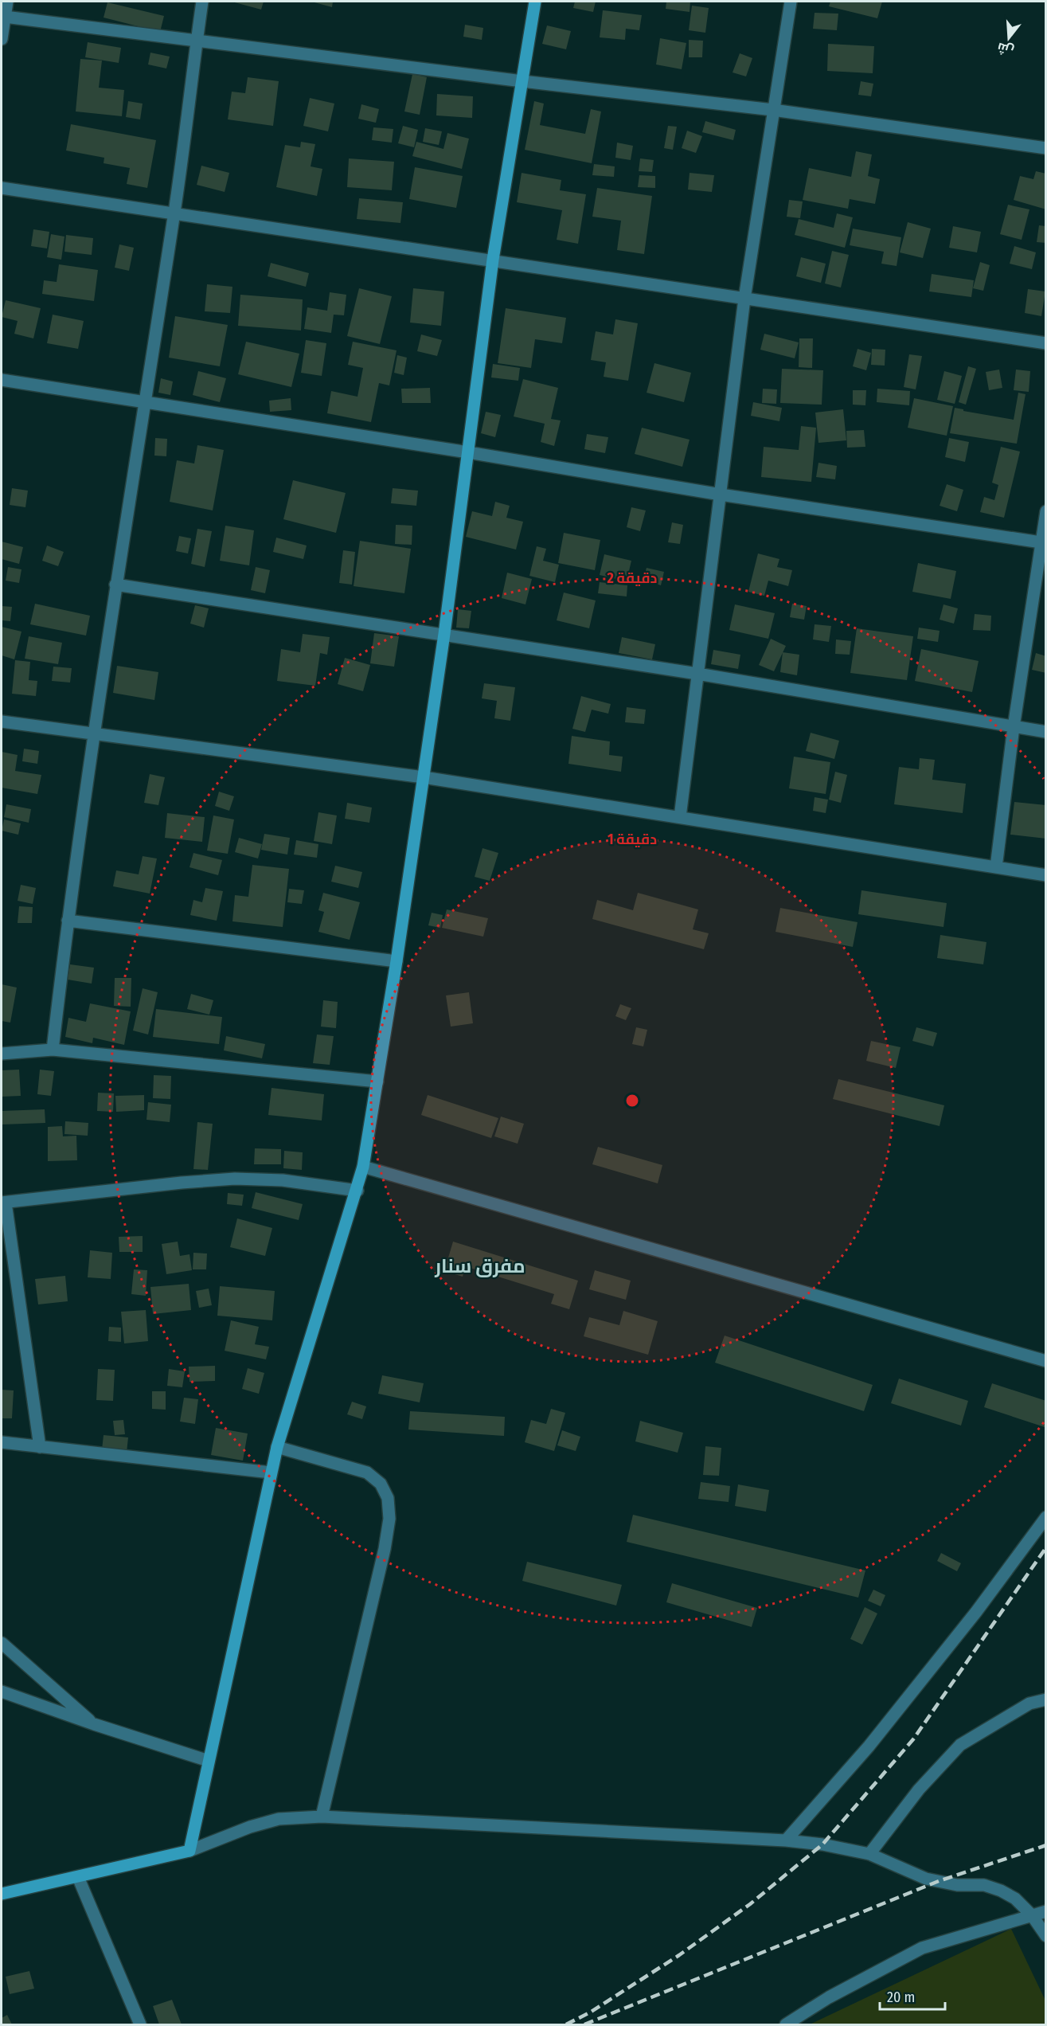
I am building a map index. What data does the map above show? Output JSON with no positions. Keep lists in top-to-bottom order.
{
  "districts": ["مفرق سنار"],
  "scale_bar": "20 m",
  "north": "bottom",
  "rings": ["2 دقيقة", "1 دقيقة"]
}
